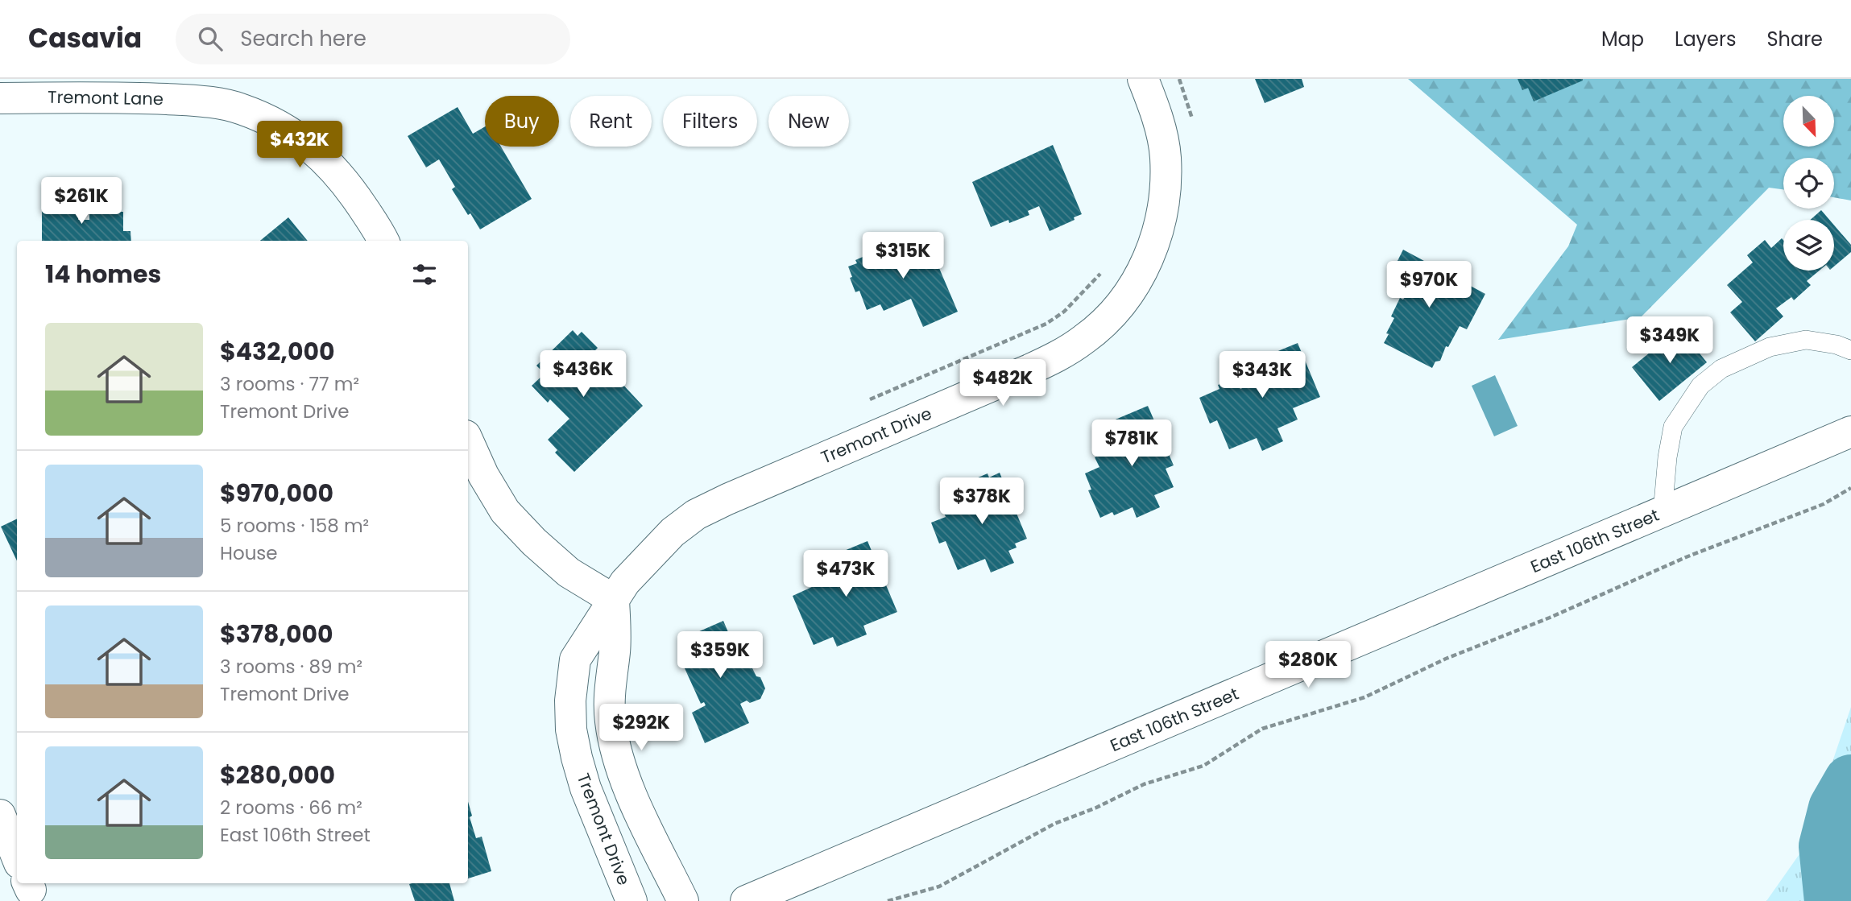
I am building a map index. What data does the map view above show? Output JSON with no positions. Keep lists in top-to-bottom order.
{
  "streets": {
    "street": ["Tremont Lane", "Tremont Drive", "East 106th Street"]
  },
  "north": "bottom right",
  "page": {
    "header": "Casavia",
    "search": "Search here",
    "nav": ["Map", "Layers", "Share"],
    "chip": [
      "Buy",
      "Rent",
      "Filters",
      "New"
    ],
    "price": [
      "$432K",
      "$261K",
      "$315K",
      "$970K",
      "$349K",
      "$436K",
      "$343K",
      "$482K",
      "$781K",
      "$378K",
      "$473K",
      "$359K",
      "$280K",
      "$292K"
    ],
    "heading": "14 homes",
    "list": [
      {
        "name": "$432,000",
        "note": "3 rooms · 77 m² · Tremont Drive"
      },
      {
        "name": "$970,000",
        "note": "5 rooms · 158 m² · House"
      },
      {
        "name": "$378,000",
        "note": "3 rooms · 89 m² · Tremont Drive"
      },
      {
        "name": "$280,000",
        "note": "2 rooms · 66 m² · East 106th Street"
      }
    ]
  }
}
